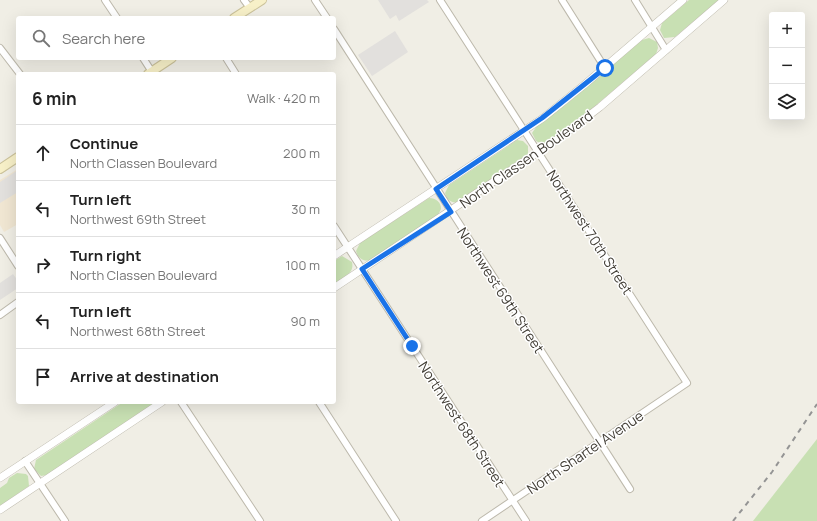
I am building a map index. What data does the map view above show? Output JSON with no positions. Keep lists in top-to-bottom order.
{
  "streets": {
    "street": [
      "North Classen Boulevard",
      "Northwest 70th Street",
      "Northwest 69th Street",
      "Northwest 68th Street",
      "North Shartel Avenue"
    ]
  },
  "crossings": [
    ["North Classen Boulevard", "Northwest 70th Street"],
    ["North Classen Boulevard", "Northwest 69th Street"],
    ["North Classen Boulevard", "Northwest 68th Street"],
    ["Northwest 70th Street", "North Shartel Avenue"],
    ["Northwest 69th Street", "North Shartel Avenue"],
    ["Northwest 68th Street", "North Shartel Avenue"]
  ],
  "page": {
    "map_buttons": ["+", "−"],
    "search": "Search here",
    "heading": ["6 min", "Walk · 420 m"],
    "list": [
      ["Continue", "North Classen Boulevard", "200 m"],
      ["Turn left", "Northwest 69th Street", "30 m"],
      ["Turn right", "North Classen Boulevard", "100 m"],
      ["Turn left", "Northwest 68th Street", "90 m"],
      "Arrive at destination"
    ]
  }
}
